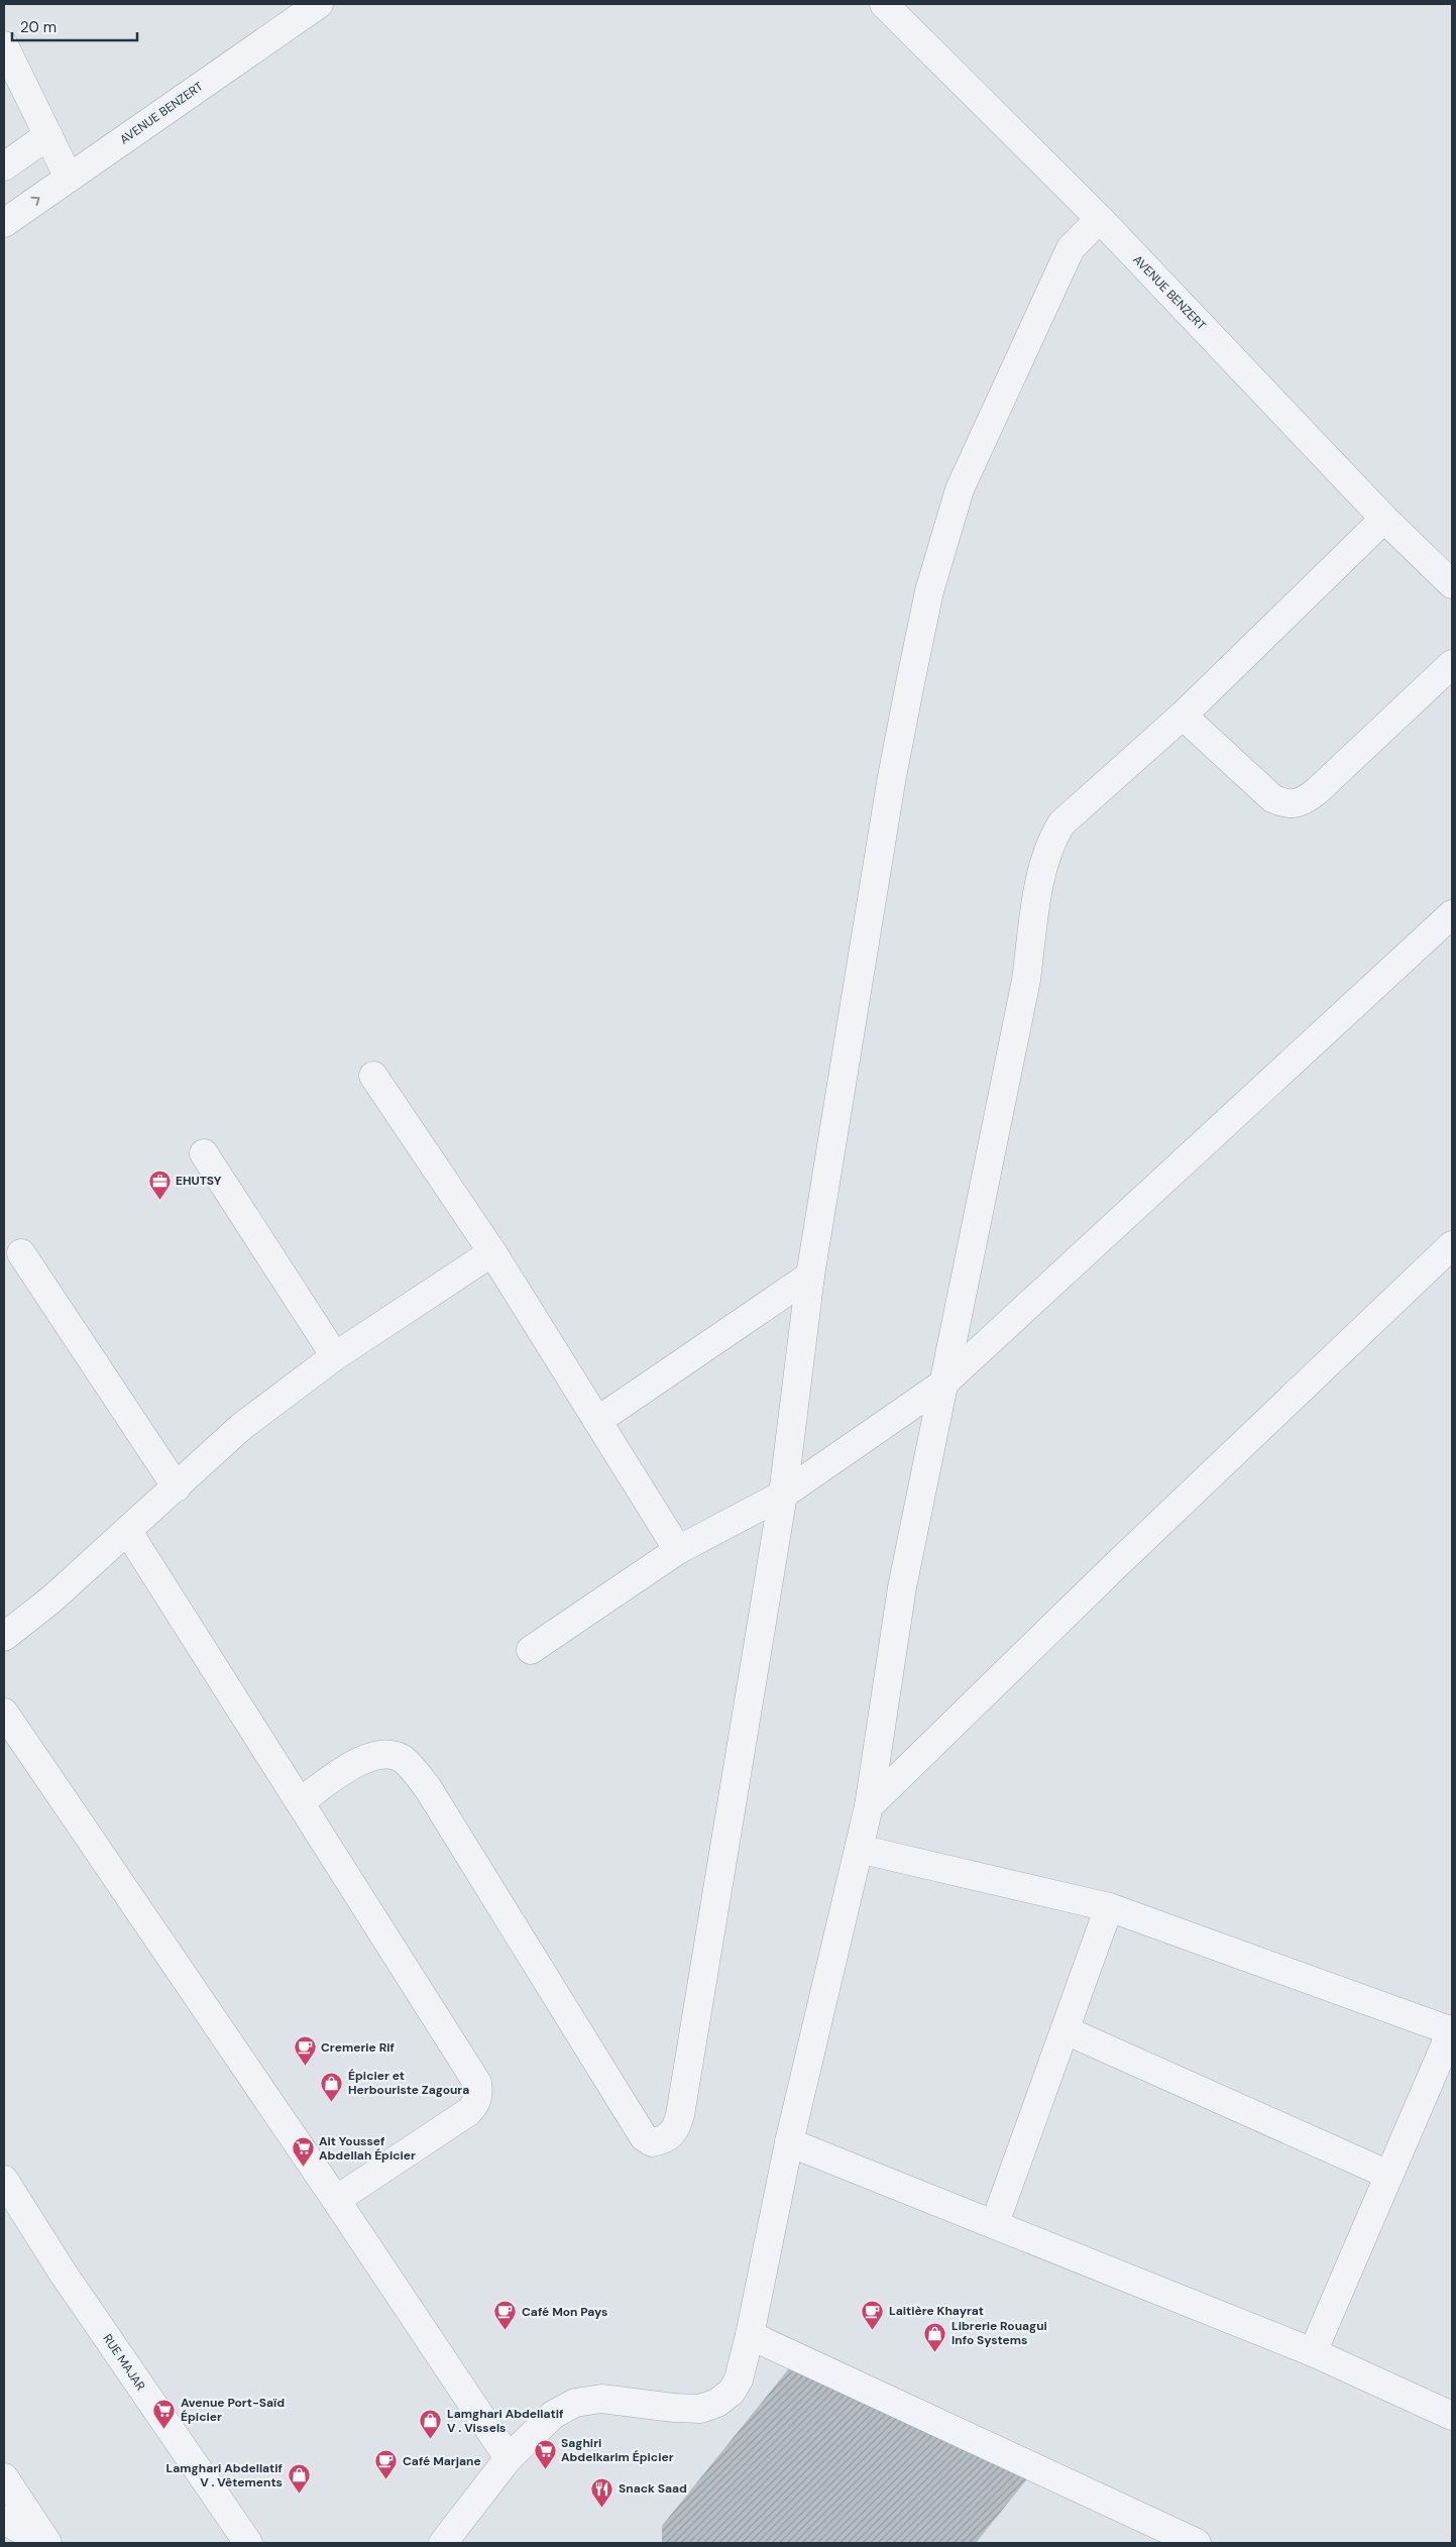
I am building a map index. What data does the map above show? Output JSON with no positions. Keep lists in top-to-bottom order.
{
  "streets": {
    "street": ["AVENUE BENZERT", "RUE MAJAR"]
  },
  "places": {
    "office": ["EHUTSY"],
    "cafe": [
      "Cremerie Rif",
      "Laitière Khayrat",
      "Café Mon Pays",
      "Café Marjane"
    ],
    "shop": [
      "Épicier et Herbouriste Zagoura",
      "Librerie Rouagui Info Systems",
      "Lamghari Abdellatif V . Vissels",
      "Lamghari Abdellatif V . Vêtements"
    ],
    "supermarket": ["Ait Youssef Abdellah Épicier", "Avenue Port-Saïd Épicier", "Saghiri Abdelkarim Épicier"],
    "restaurant": ["Snack Saad"]
  },
  "scale_bar": "20 m"
}
